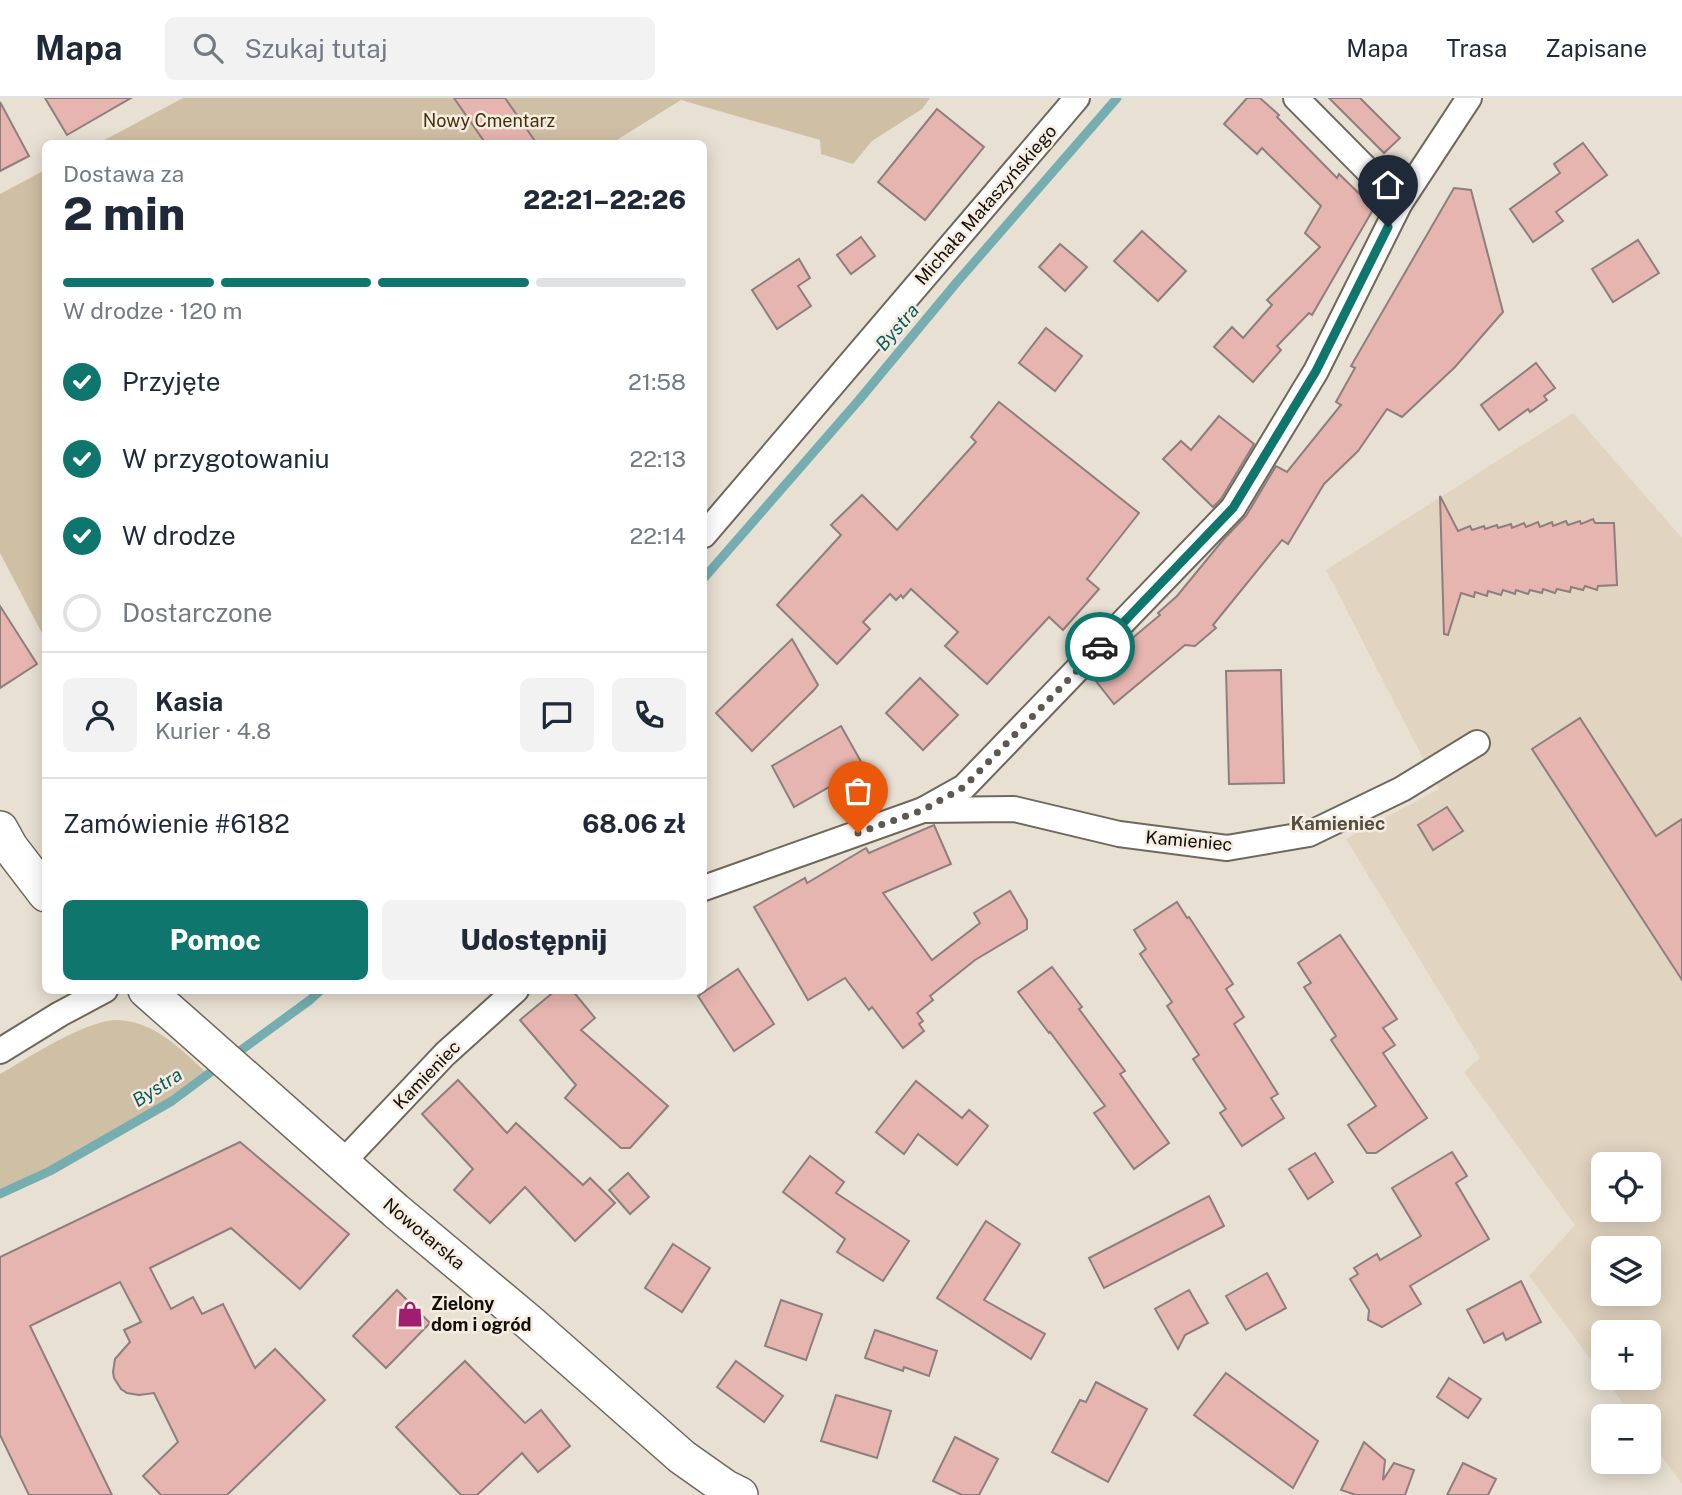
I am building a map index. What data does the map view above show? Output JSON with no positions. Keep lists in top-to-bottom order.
{
  "streets": {
    "main road": ["Nowotarska"],
    "street": ["Michała Małaszyńskiego", "Kamieniec"]
  },
  "crossings": [
    ["Kamieniec", "Nowotarska"]
  ],
  "districts": ["Kamieniec"],
  "water": ["Bystra"],
  "parks": ["Nowy Cmentarz"],
  "places": {
    "shop": ["Zielony dom i ogród"]
  },
  "page": {
    "header": "Mapa",
    "search": "Szukaj tutaj",
    "nav": ["Mapa", "Trasa", "Zapisane"],
    "heading": ["2 min", "Dostawa za", "22:21–22:26"],
    "panel": [
      "Kasia",
      "Kurier · 4.8",
      "Zamówienie #6182",
      "68.06 zł"
    ],
    "bar": "W drodze · 120 m",
    "list": [
      ["Przyjęte", "21:58"],
      ["W przygotowaniu", "22:13"],
      ["W drodze", "22:14"],
      "Dostarczone"
    ],
    "buttons": ["Pomoc", "Udostępnij"],
    "map_buttons": ["+", "−"]
  }
}
